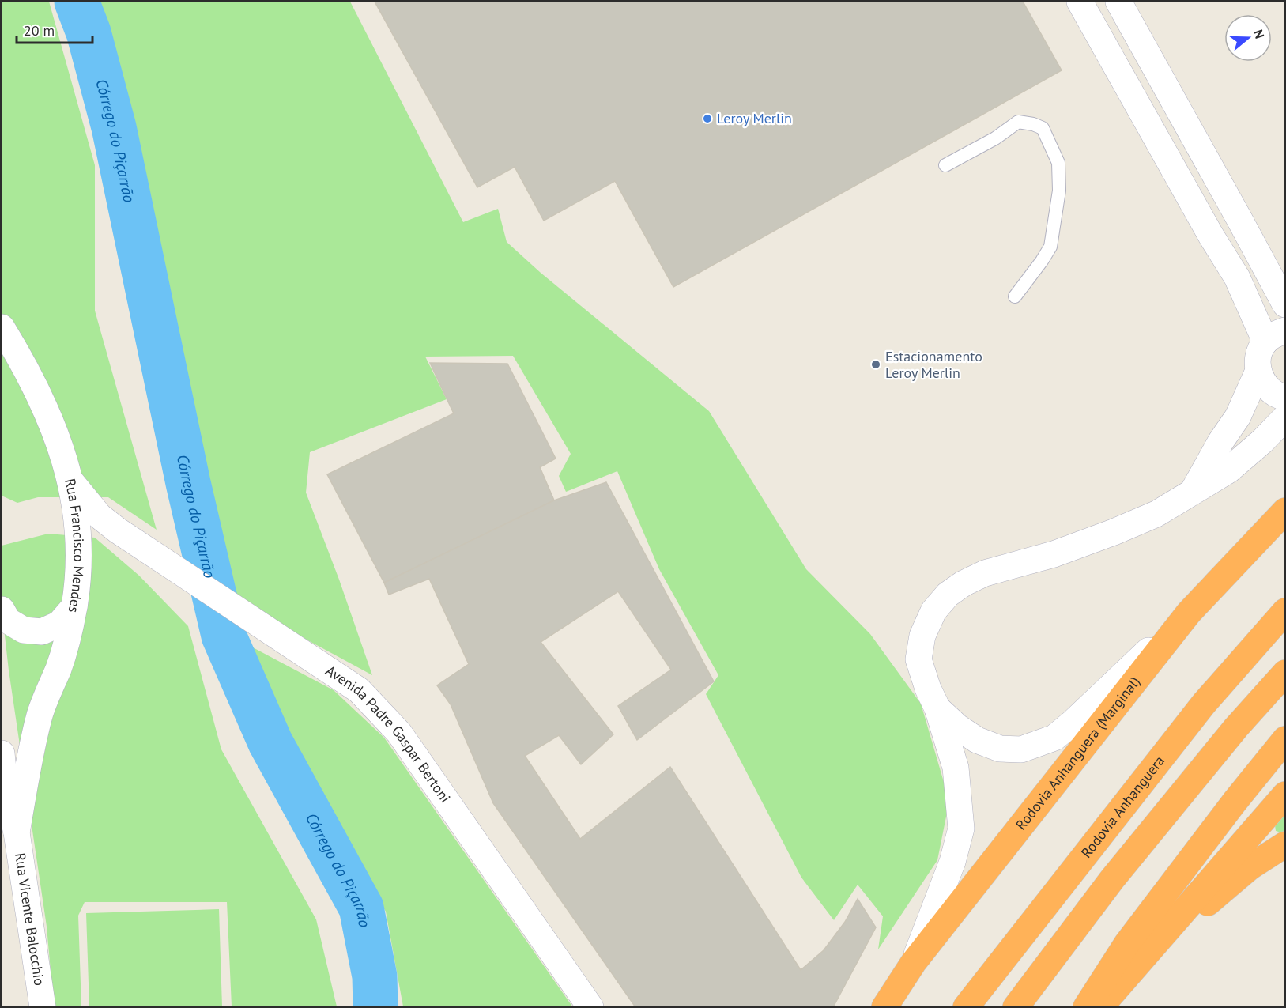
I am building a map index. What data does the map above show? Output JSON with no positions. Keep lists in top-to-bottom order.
{
  "streets": {
    "highway": ["Rodovia Anhanguera (Marginal)", "Rodovia Anhanguera"],
    "street": ["Rua Francisco Mendes", "Avenida Padre Gaspar Bertoni", "Rua Vicente Balocchio"]
  },
  "crossings": [
    ["Rua Francisco Mendes", "Avenida Padre Gaspar Bertoni"],
    ["Rua Francisco Mendes", "Rua Vicente Balocchio"]
  ],
  "water": ["Córrego do Piçarrão"],
  "places": ["Leroy Merlin", "Estacionamento Leroy Merlin"],
  "scale_bar": "20 m",
  "north": "right"
}
